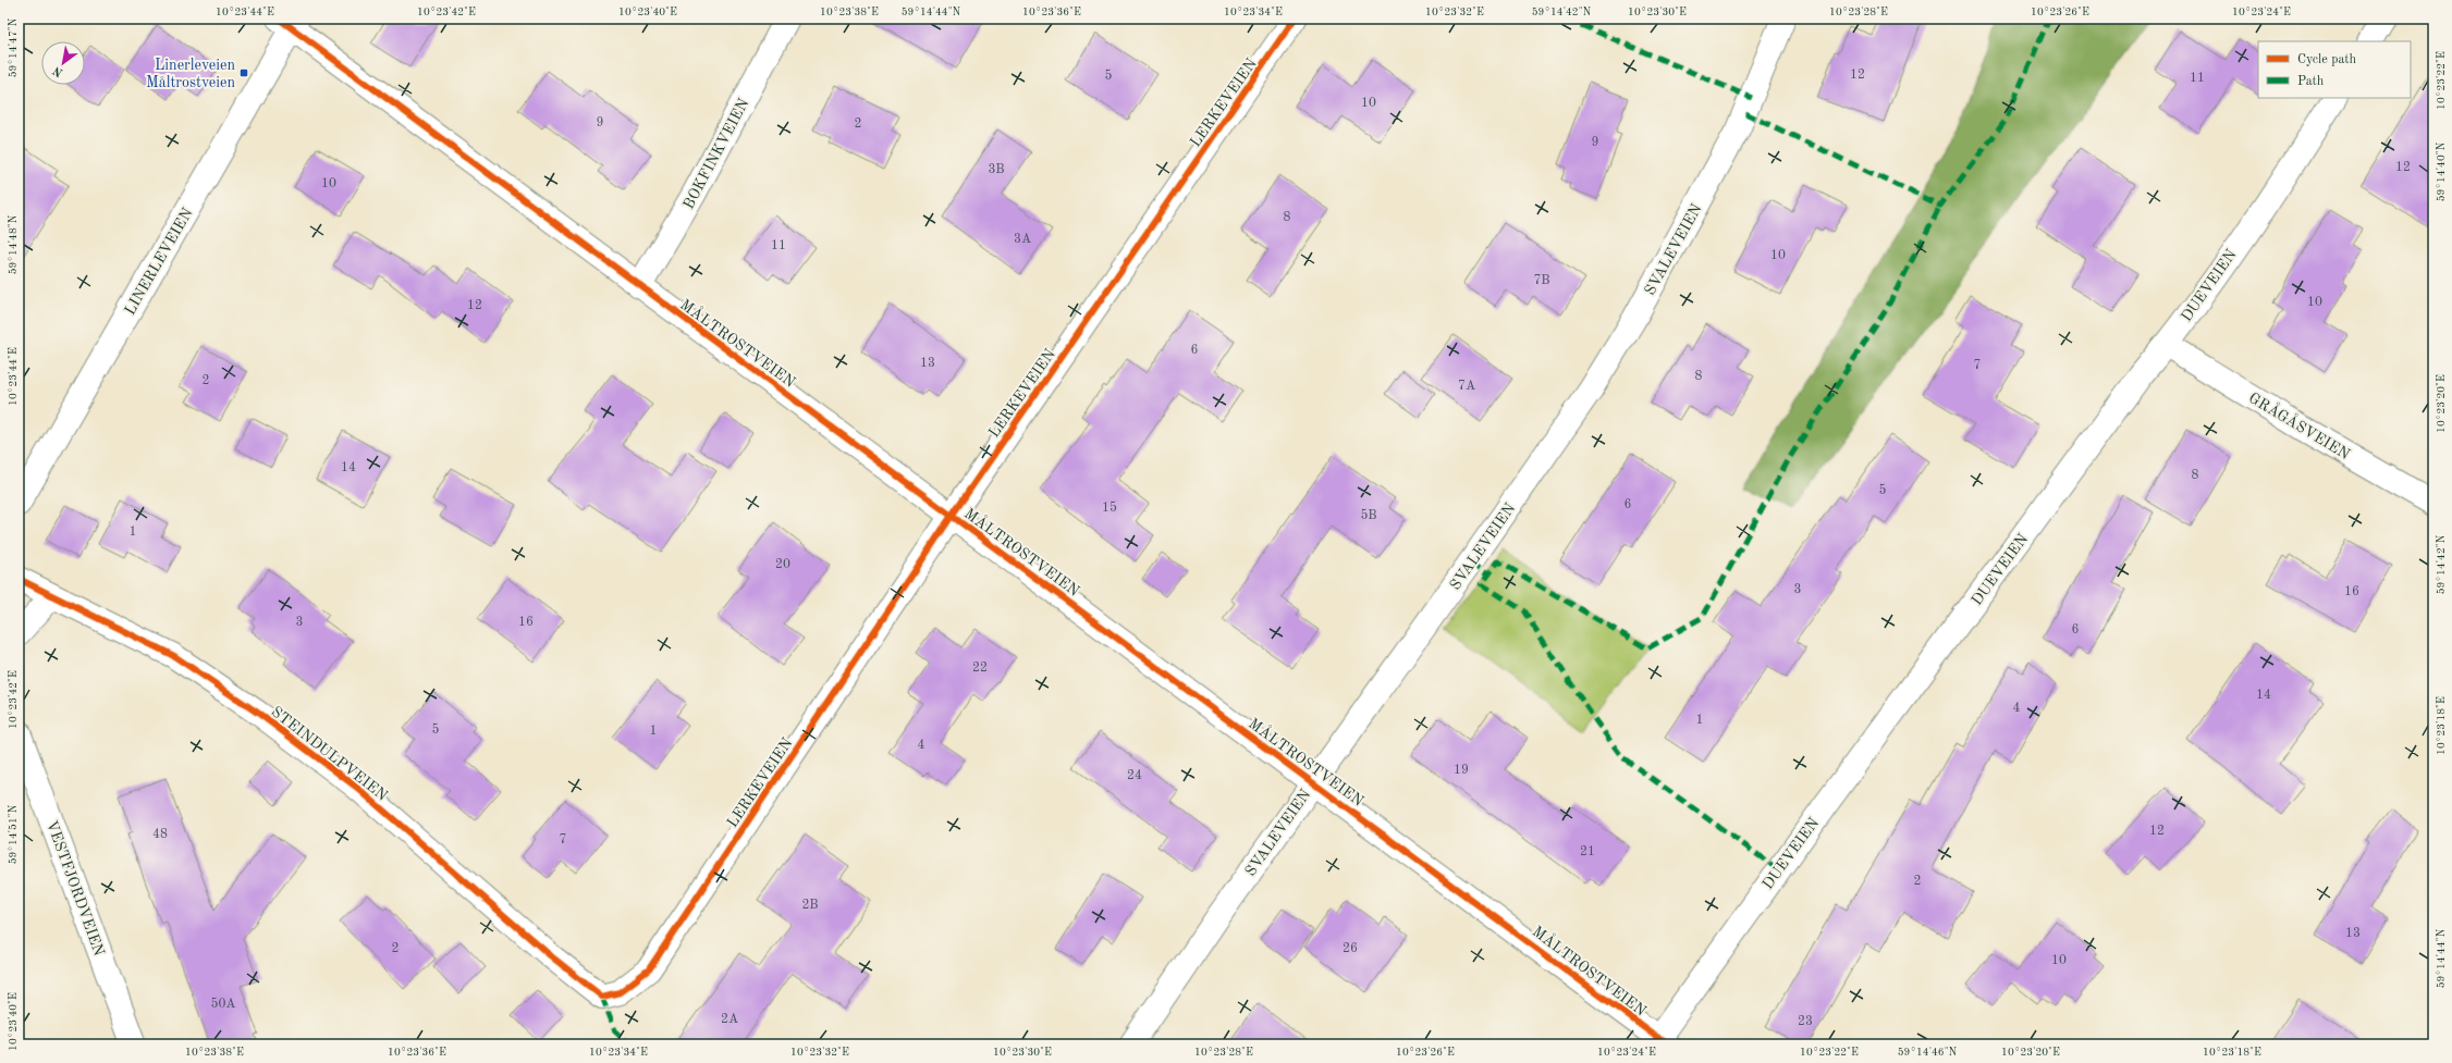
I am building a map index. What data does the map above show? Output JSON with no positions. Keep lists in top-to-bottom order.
{
  "streets": {
    "street": [
      "LERKEVEIEN",
      "BOKFINKVEIEN",
      "SVALEVEIEN",
      "LINERLEVEIEN",
      "DUEVEIEN",
      "MÅLTROSTVEIEN",
      "GRÅGÅSVEIEN",
      "STEINDULPVEIEN",
      "VESTFJORDVEIEN"
    ]
  },
  "crossings": [
    ["LERKEVEIEN", "MÅLTROSTVEIEN"],
    ["LERKEVEIEN", "STEINDULPVEIEN"],
    ["BOKFINKVEIEN", "MÅLTROSTVEIEN"],
    ["SVALEVEIEN", "MÅLTROSTVEIEN"],
    ["LINERLEVEIEN", "MÅLTROSTVEIEN"],
    ["DUEVEIEN", "MÅLTROSTVEIEN"],
    ["DUEVEIEN", "GRÅGÅSVEIEN"]
  ],
  "places": {
    "transit": ["Linerleveien Måltrostveien"]
  },
  "house_numbers": [
    "12",
    "5",
    "11",
    "10",
    "9",
    "2",
    "9",
    "12",
    "3B",
    "10",
    "8",
    "3A",
    "11",
    "10",
    "7B",
    "10",
    "12",
    "6",
    "13",
    "7",
    "8",
    "2",
    "7A",
    "14",
    "8",
    "5",
    "6",
    "15",
    "5B",
    "1",
    "20",
    "3",
    "16",
    "3",
    "16",
    "6",
    "22",
    "14",
    "4",
    "1",
    "5",
    "1",
    "4",
    "19",
    "24",
    "12",
    "48",
    "7",
    "21",
    "2",
    "2B",
    "13",
    "2",
    "26",
    "10",
    "50A",
    "2A",
    "23"
  ],
  "legend": ["Cycle path", "Path"],
  "north": "bottom left",
  "coordinates": [
    "10°23'44\"E",
    "10°23'42\"E",
    "10°23'40\"E",
    "10°23'38\"E",
    "59°14'44\"N",
    "10°23'36\"E",
    "10°23'34\"E",
    "10°23'32\"E",
    "59°14'42\"N",
    "10°23'30\"E",
    "10°23'28\"E",
    "10°23'26\"E",
    "10°23'24\"E",
    "59°14'47\"N",
    "10°23'22\"E",
    "59°14'40\"N",
    "59°14'48\"N",
    "10°23'20\"E",
    "10°23'18\"E",
    "59°14'51\"N",
    "59°14'46\"N"
  ]
}
